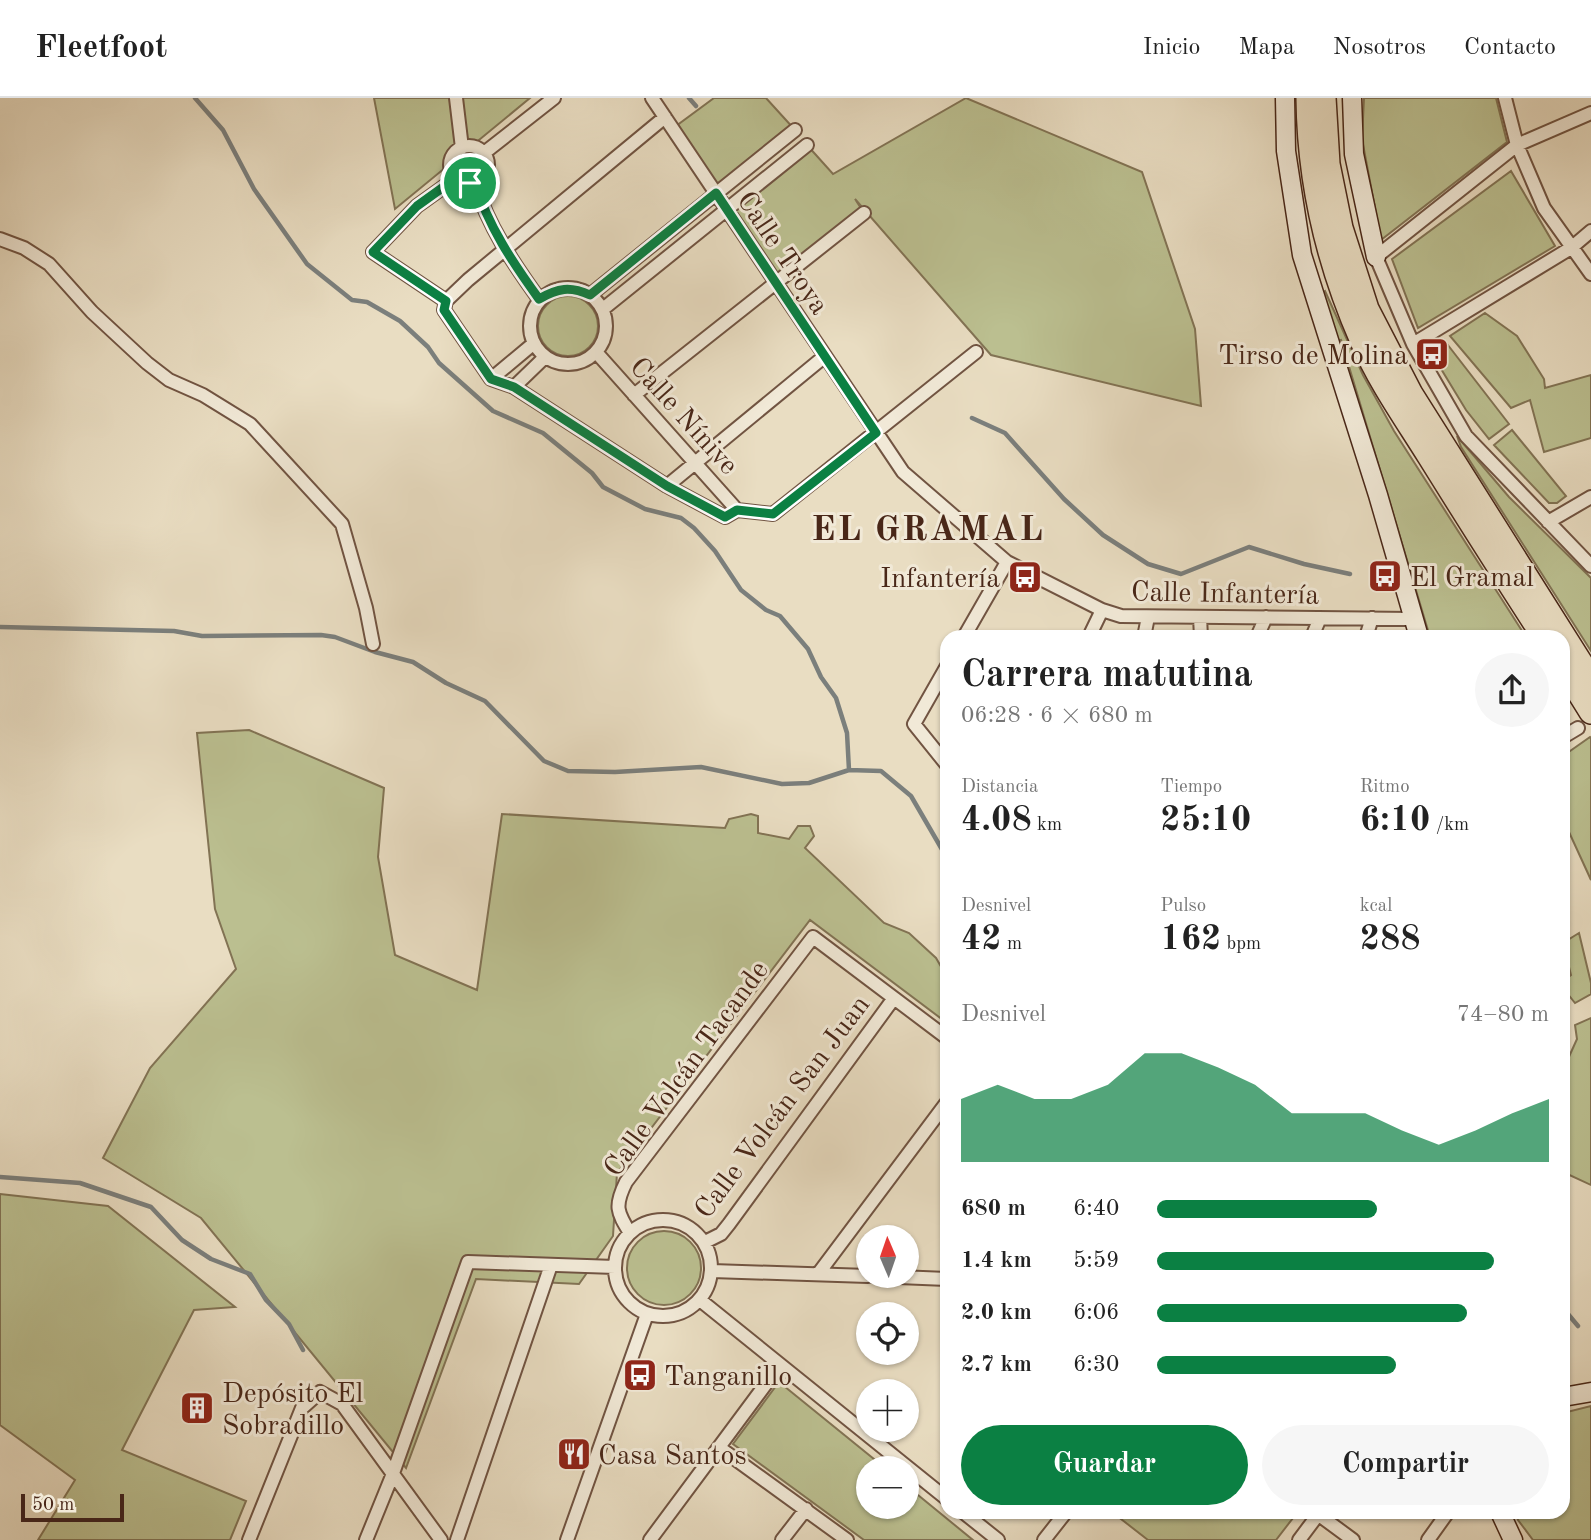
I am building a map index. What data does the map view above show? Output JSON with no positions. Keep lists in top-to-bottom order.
{
  "streets": {
    "street": [
      "Calle Troya",
      "Calle Nínive",
      "Calle Infantería",
      "Calle Volcán Tacande",
      "Calle Volcán San Juan"
    ]
  },
  "crossings": [
    ["Calle Troya", "Calle Infantería"],
    ["Calle Volcán Tacande", "Calle Volcán San Juan"]
  ],
  "districts": ["EL GRAMAL"],
  "places": {
    "bus stop": [
      "Tirso de Molina",
      "El Gramal",
      "Infantería",
      "Tanganillo"
    ],
    "building": ["Depósito El Sobradillo"],
    "restaurant": ["Casa Santos"]
  },
  "scale_bar": "50 m",
  "north": "top",
  "page": {
    "header": "Fleetfoot",
    "nav": [
      "Inicio",
      "Mapa",
      "Nosotros",
      "Contacto"
    ],
    "heading": ["Carrera matutina", "06:28 · 6 × 680 m"],
    "stats": [
      ["Distancia", "4.08 km"],
      ["Tiempo", "25:10"],
      ["Ritmo", "6:10 /km"],
      ["Desnivel", "42 m"],
      ["Pulso", "162 bpm"],
      ["kcal", "288"]
    ],
    "chart": ["Desnivel", "74–80 m"],
    "list": [
      {
        "name": "680 m",
        "note": "6:40"
      },
      {
        "name": "1.4 km",
        "note": "5:59"
      },
      {
        "name": "2.0 km",
        "note": "6:06"
      },
      {
        "name": "2.7 km",
        "note": "6:30"
      }
    ],
    "map_buttons": ["+", "−"],
    "buttons": ["Guardar", "Compartir"],
    "scale": "50 m"
  }
}
